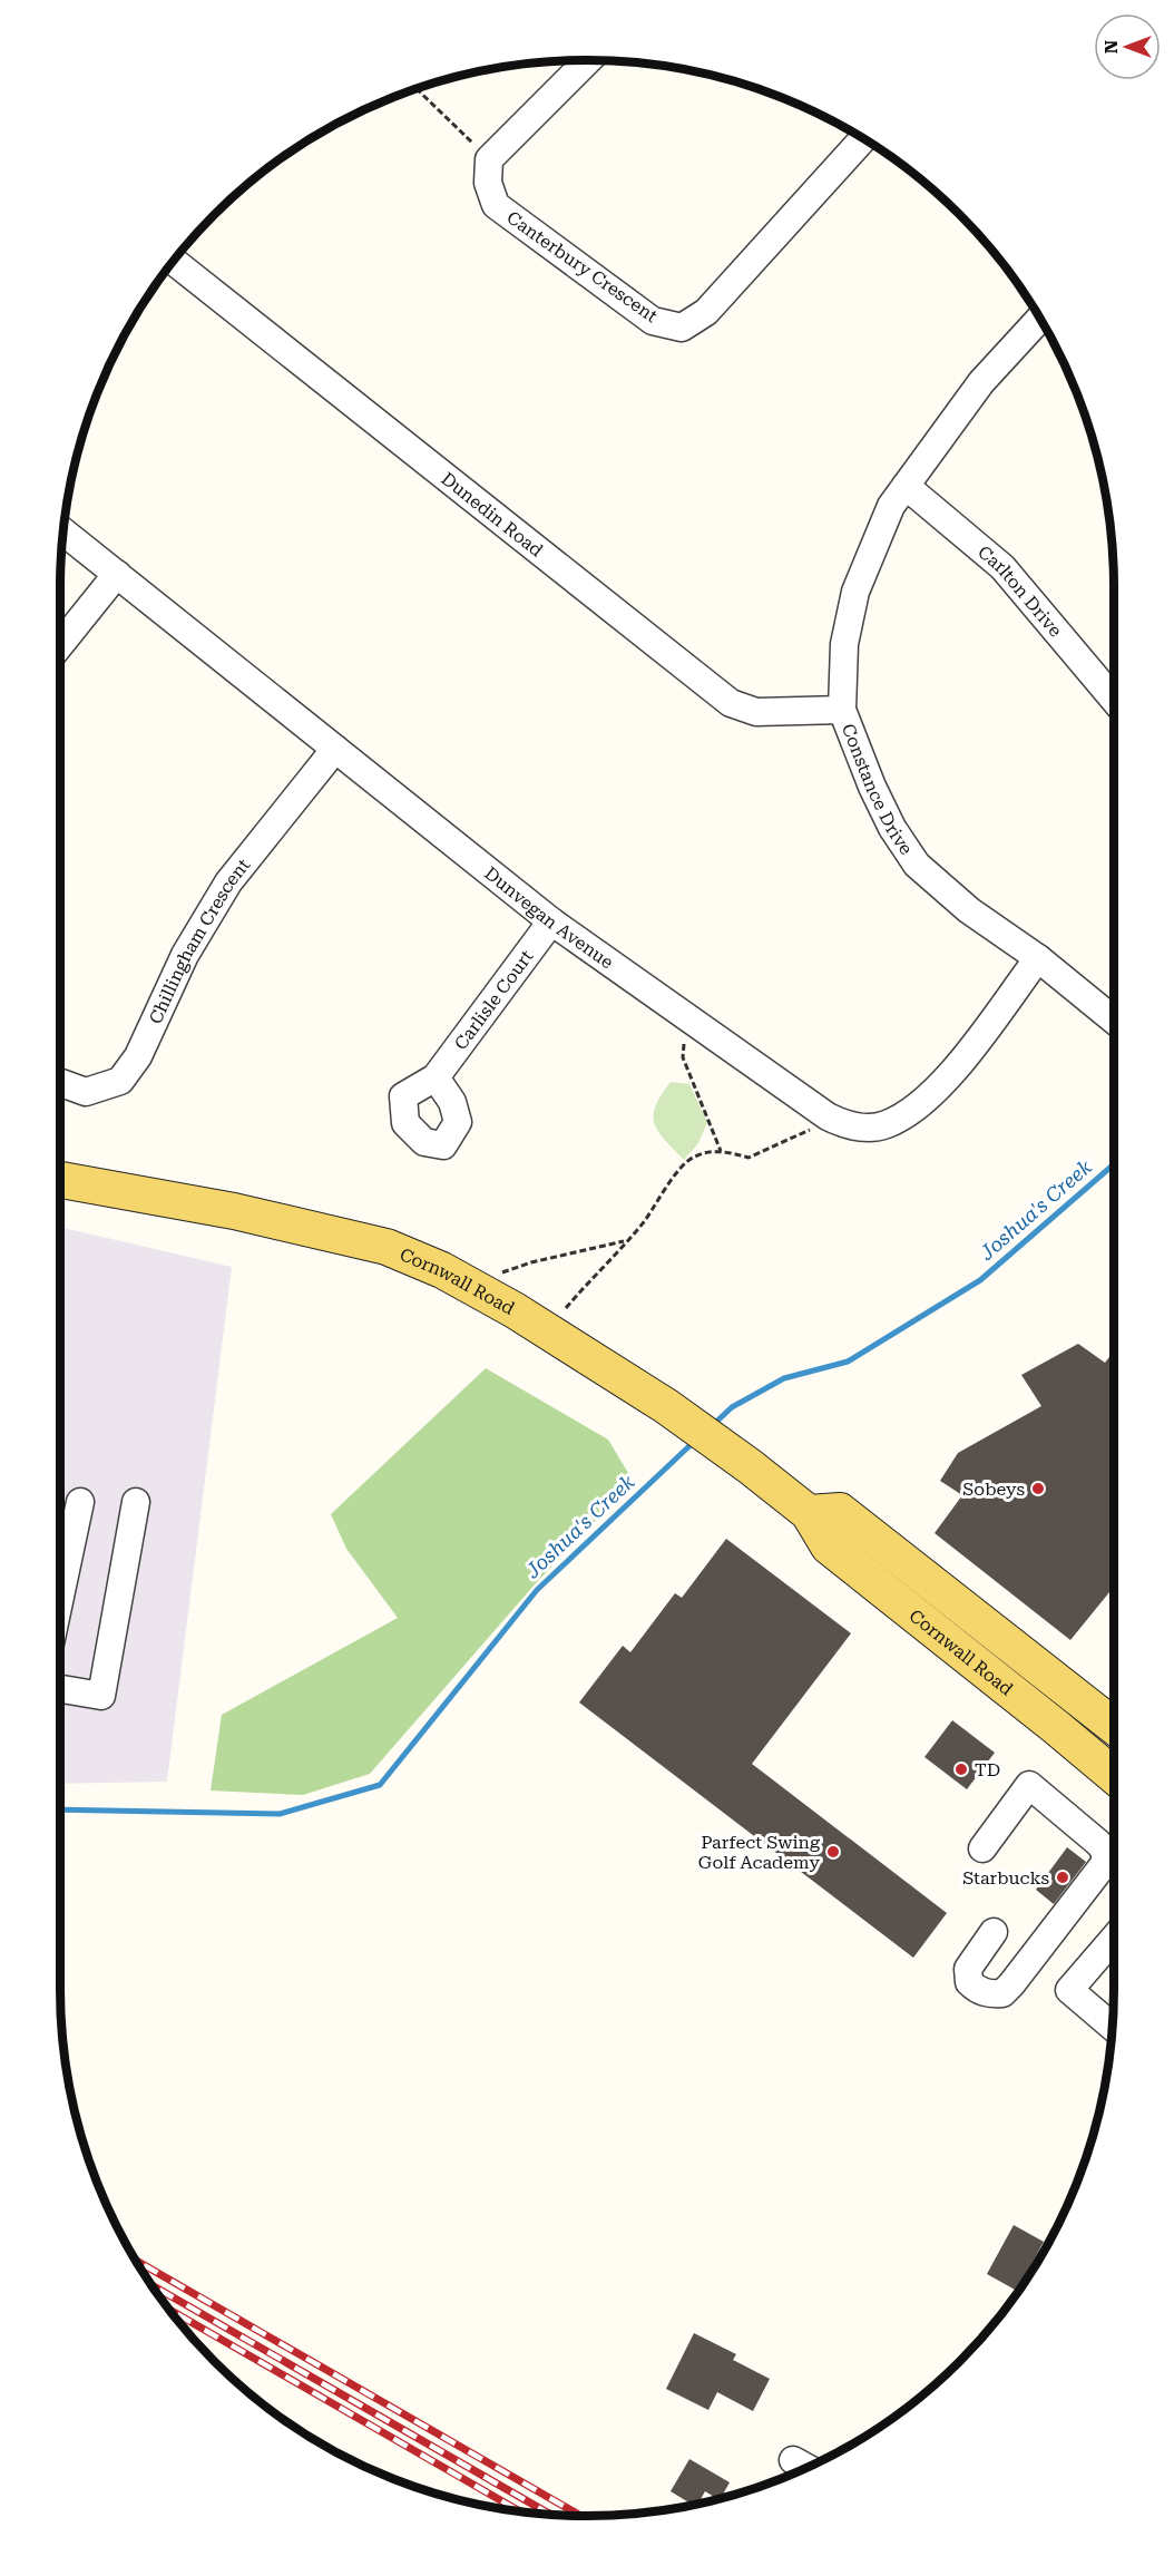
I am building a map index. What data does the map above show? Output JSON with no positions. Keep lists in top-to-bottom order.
{
  "streets": {
    "main road": ["Cornwall Road"],
    "street": [
      "Canterbury Crescent",
      "Dunedin Road",
      "Carlton Drive",
      "Constance Drive",
      "Dunvegan Avenue",
      "Chillingham Crescent",
      "Carlisle Court"
    ]
  },
  "crossings": [
    ["Dunedin Road", "Constance Drive"],
    ["Carlton Drive", "Constance Drive"],
    ["Constance Drive", "Dunvegan Avenue"],
    ["Dunvegan Avenue", "Chillingham Crescent"],
    ["Dunvegan Avenue", "Carlisle Court"]
  ],
  "water": ["Joshua's Creek"],
  "places": [
    "Sobeys",
    "TD",
    "Parfect Swing Golf Academy",
    "Starbucks"
  ],
  "north": "left"
}
